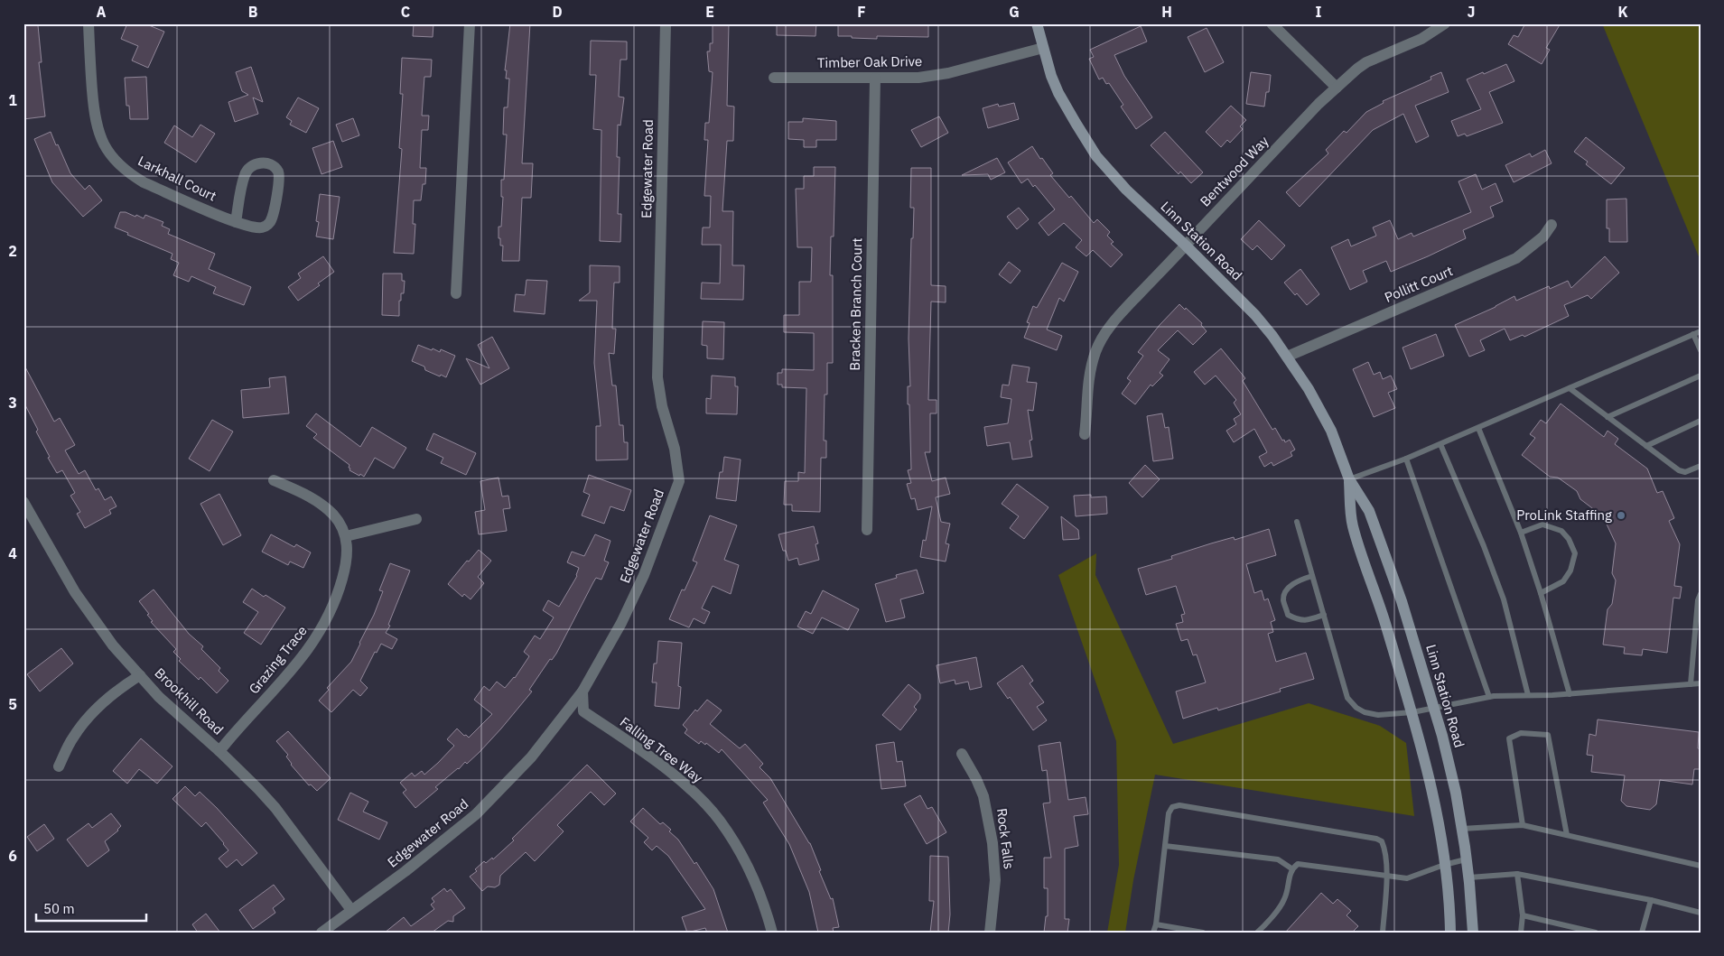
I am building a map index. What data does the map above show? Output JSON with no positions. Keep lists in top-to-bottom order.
{
  "streets": {
    "street": [
      "Timber Oak Drive",
      "Edgewater Road",
      "Bentwood Way",
      "Larkhall Court",
      "Linn Station Road",
      "Pollitt Court",
      "Bracken Branch Court",
      "Grazing Trace",
      "Brookhill Road",
      "Falling Tree Way",
      "Rock Falls"
    ]
  },
  "crossings": [
    ["Timber Oak Drive", "Linn Station Road"],
    ["Timber Oak Drive", "Bracken Branch Court"],
    ["Edgewater Road", "Brookhill Road"],
    ["Edgewater Road", "Falling Tree Way"],
    ["Bentwood Way", "Linn Station Road"],
    ["Linn Station Road", "Pollitt Court"],
    ["Grazing Trace", "Brookhill Road"]
  ],
  "places": ["ProLink Staffing"],
  "scale_bar": "50 m",
  "grid": {
    "columns": [
      "A",
      "B",
      "C",
      "D",
      "E",
      "F",
      "G",
      "H",
      "I",
      "J",
      "K"
    ],
    "rows": [
      "1",
      "2",
      "3",
      "4",
      "5",
      "6"
    ]
  }
}
